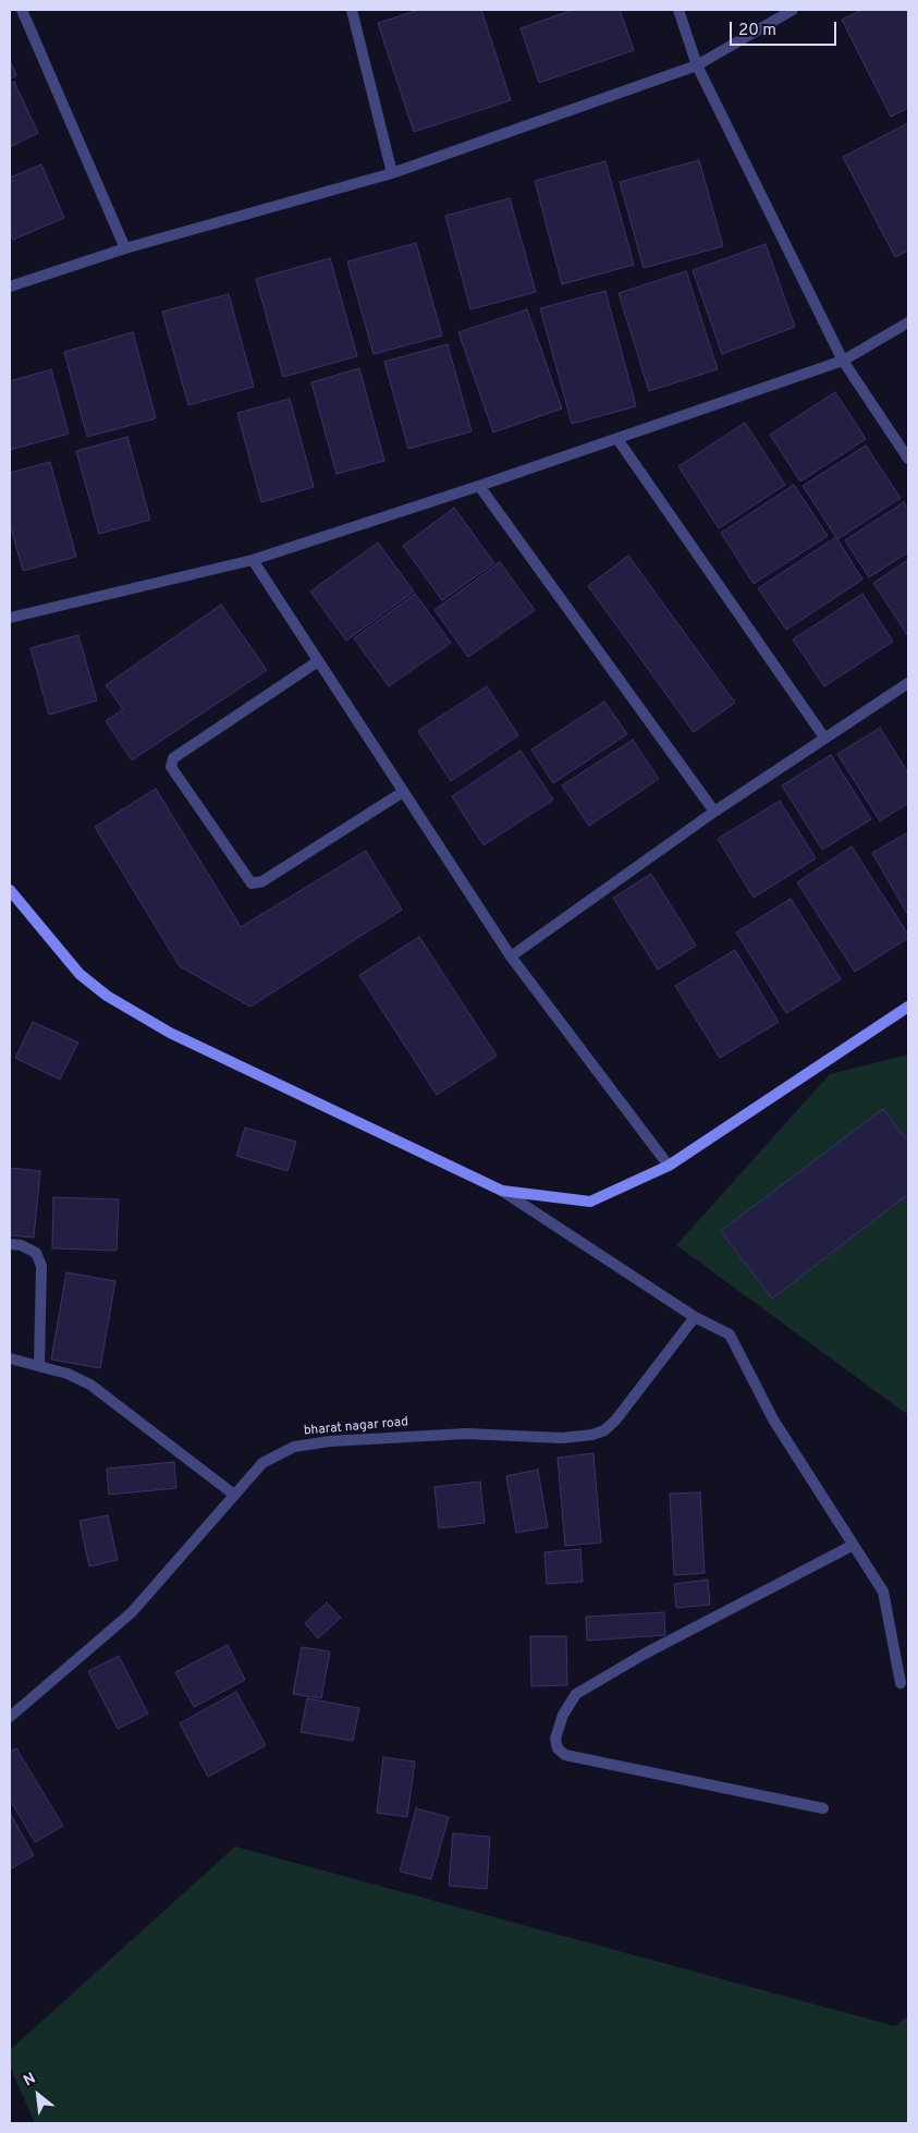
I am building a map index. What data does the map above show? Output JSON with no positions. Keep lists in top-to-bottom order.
{
  "streets": {
    "street": ["bharat nagar road"]
  },
  "scale_bar": "20 m",
  "north": "top left"
}
